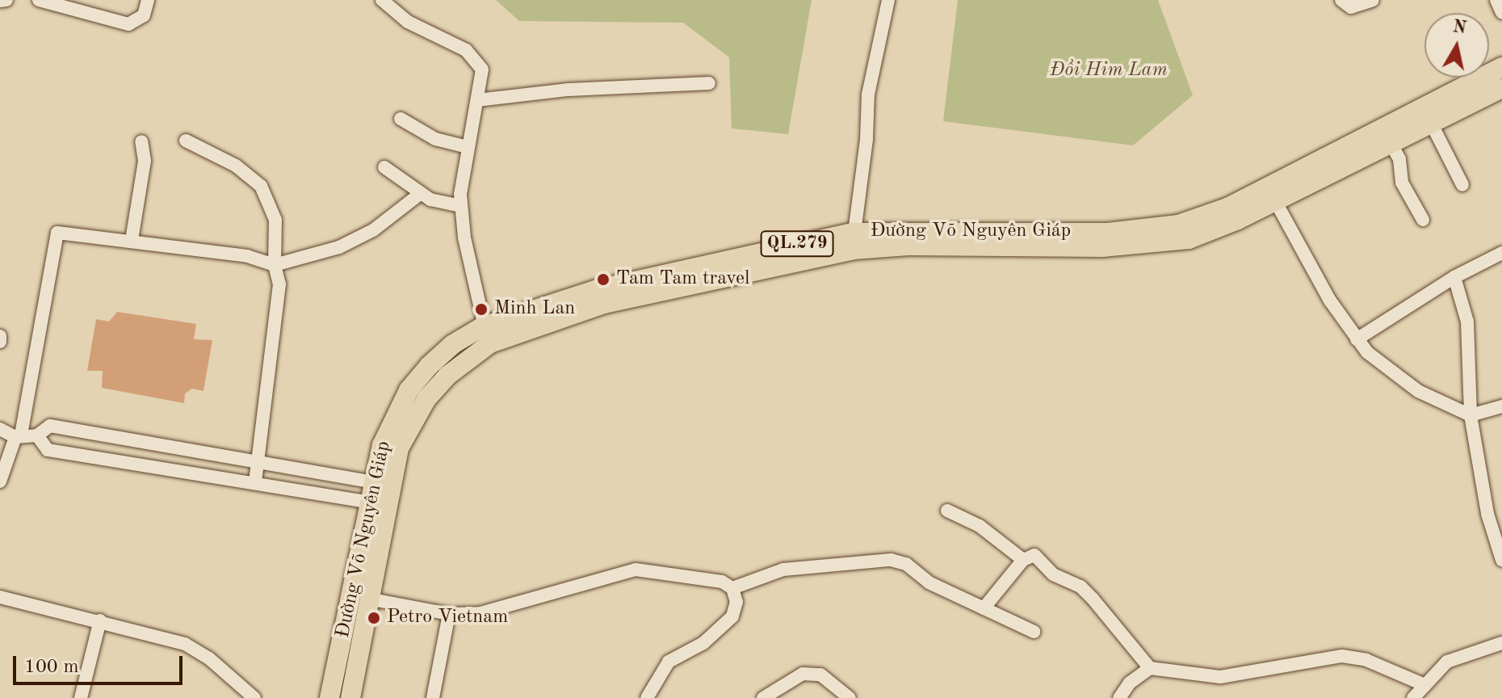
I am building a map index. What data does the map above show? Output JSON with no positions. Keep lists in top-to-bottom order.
{
  "streets": {
    "highway": ["Đường Võ Nguyên Giáp", "QL.279"]
  },
  "parks": ["Đồi Him Lam"],
  "places": ["Tam Tam travel", "Minh Lan", "Petro Vietnam"],
  "scale_bar": "100 m",
  "north": "top"
}
